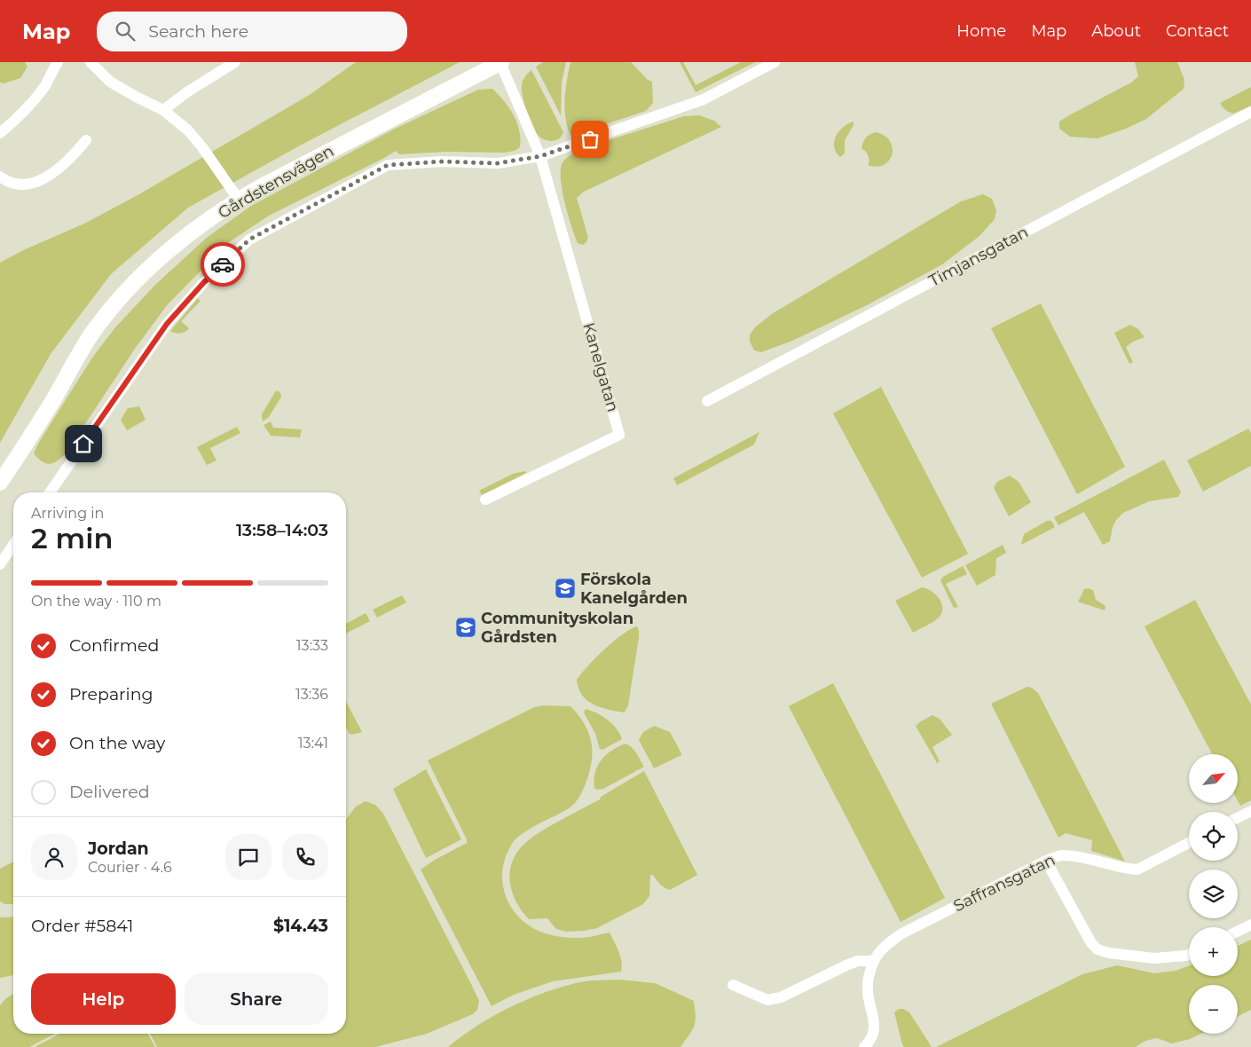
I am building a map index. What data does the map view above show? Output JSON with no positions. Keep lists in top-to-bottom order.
{
  "streets": {
    "street": [
      "Gårdstensvägen",
      "Timjansgatan",
      "Kanelgatan",
      "Saffransgatan"
    ]
  },
  "crossings": [
    ["Gårdstensvägen", "Kanelgatan"]
  ],
  "places": {
    "school or university": ["Förskola Kanelgården", "Communityskolan Gårdsten"]
  },
  "north": "top right",
  "page": {
    "header": "Map",
    "search": "Search here",
    "nav": [
      "Home",
      "Map",
      "About",
      "Contact"
    ],
    "heading": ["2 min", "Arriving in", "13:58–14:03"],
    "panel": [
      "Jordan",
      "Courier · 4.6",
      "Order #5841",
      "$14.43"
    ],
    "bar": "On the way · 110 m",
    "list": [
      ["Confirmed", "13:33"],
      ["Preparing", "13:36"],
      ["On the way", "13:41"],
      "Delivered"
    ],
    "map_buttons": ["+", "−"],
    "buttons": ["Help", "Share"]
  }
}
